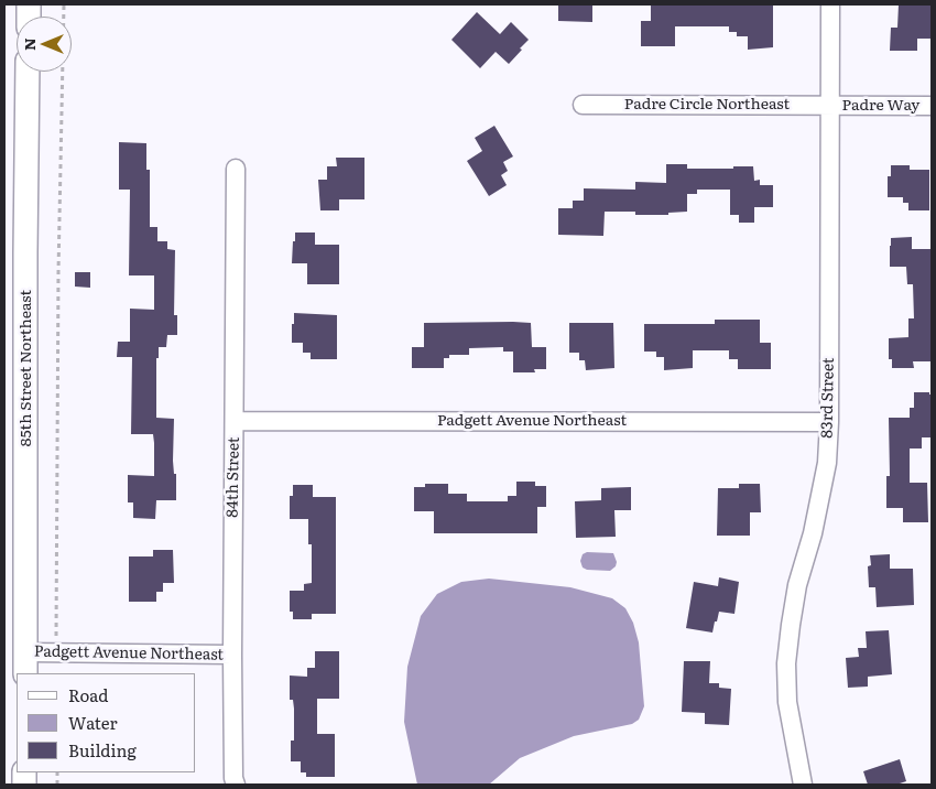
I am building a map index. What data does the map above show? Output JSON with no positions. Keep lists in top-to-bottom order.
{
  "streets": {
    "street": [
      "Padre Circle Northeast",
      "Padre Way",
      "85th Street Northeast",
      "83rd Street",
      "Padgett Avenue Northeast",
      "84th Street"
    ]
  },
  "crossings": [
    ["Padre Circle Northeast", "Padre Way"],
    ["Padre Circle Northeast", "83rd Street"],
    ["Padre Way", "83rd Street"],
    ["85th Street Northeast", "Padgett Avenue Northeast"],
    ["83rd Street", "Padgett Avenue Northeast"],
    ["Padgett Avenue Northeast", "84th Street"]
  ],
  "legend": ["Road", "Water", "Building"],
  "north": "left"
}
